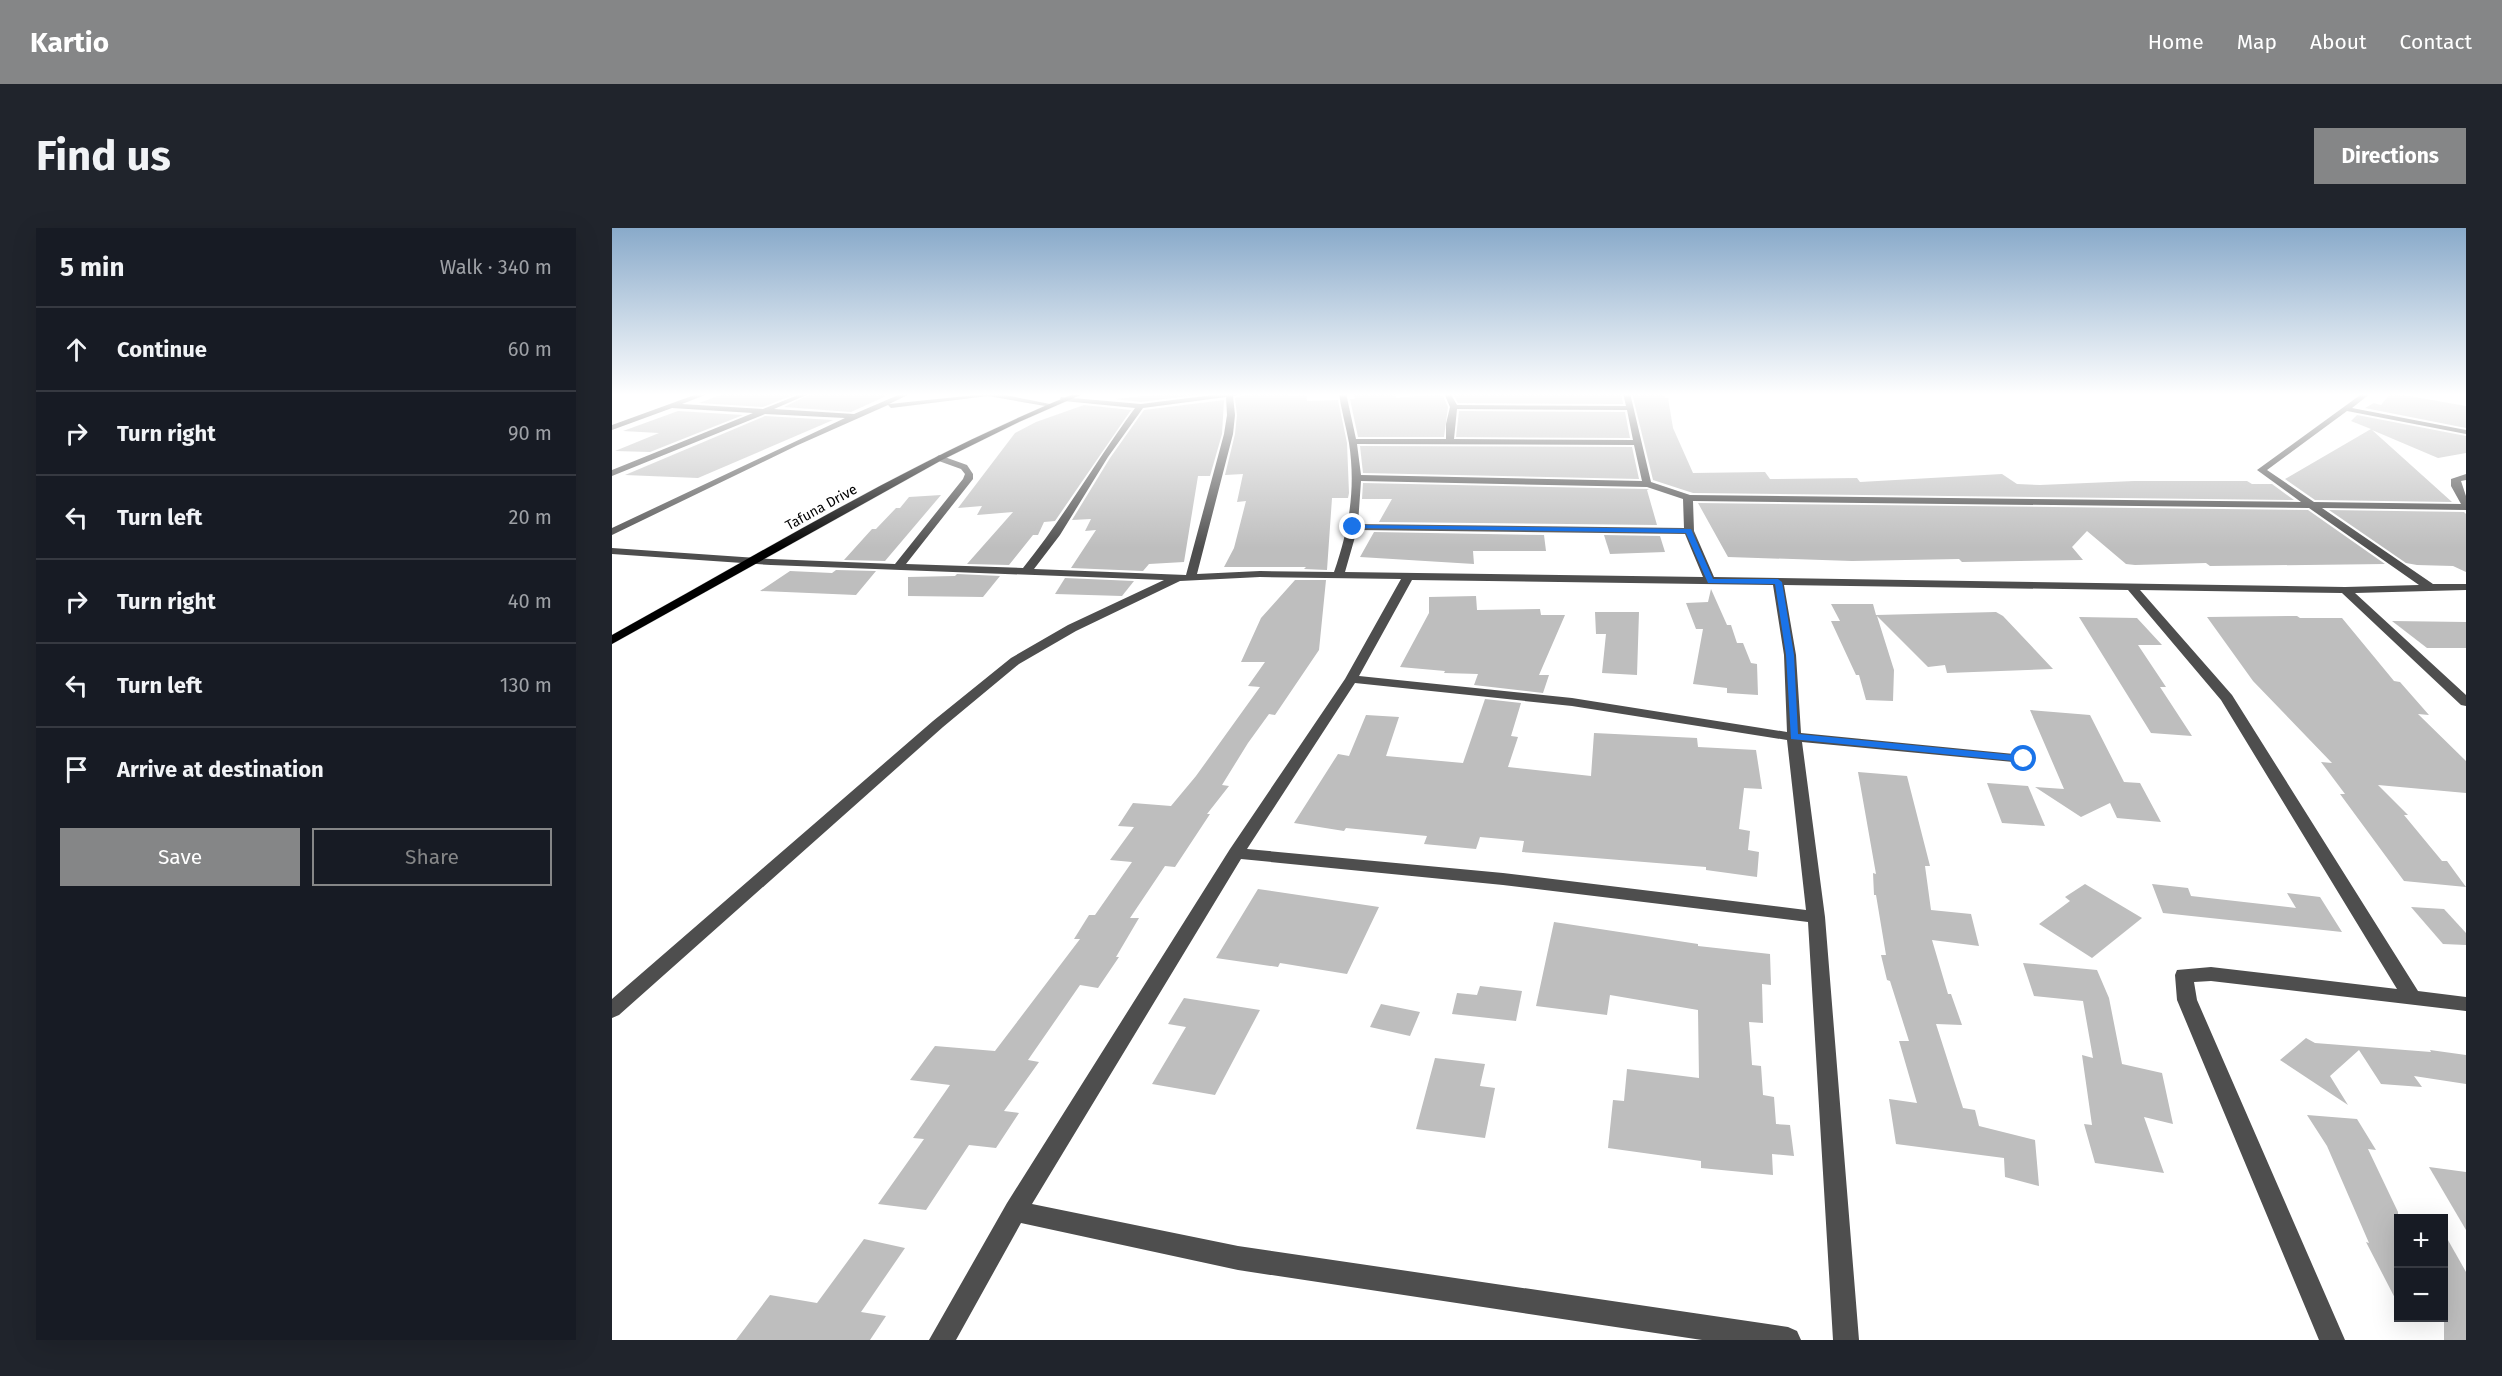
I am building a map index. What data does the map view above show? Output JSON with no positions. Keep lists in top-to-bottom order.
{
  "streets": {
    "main road": ["Tafuna Drive"]
  },
  "page": {
    "header": "Kartio",
    "nav": [
      "Home",
      "Map",
      "About",
      "Contact"
    ],
    "buttons": [
      "Directions",
      ["Save", "Share"]
    ],
    "title": "Find us",
    "heading": ["5 min", "Walk · 340 m"],
    "list": [
      ["Continue", "60 m"],
      ["Turn right", "90 m"],
      ["Turn left", "20 m"],
      ["Turn right", "40 m"],
      ["Turn left", "130 m"],
      "Arrive at destination"
    ],
    "map_buttons": ["+", "−"]
  }
}
